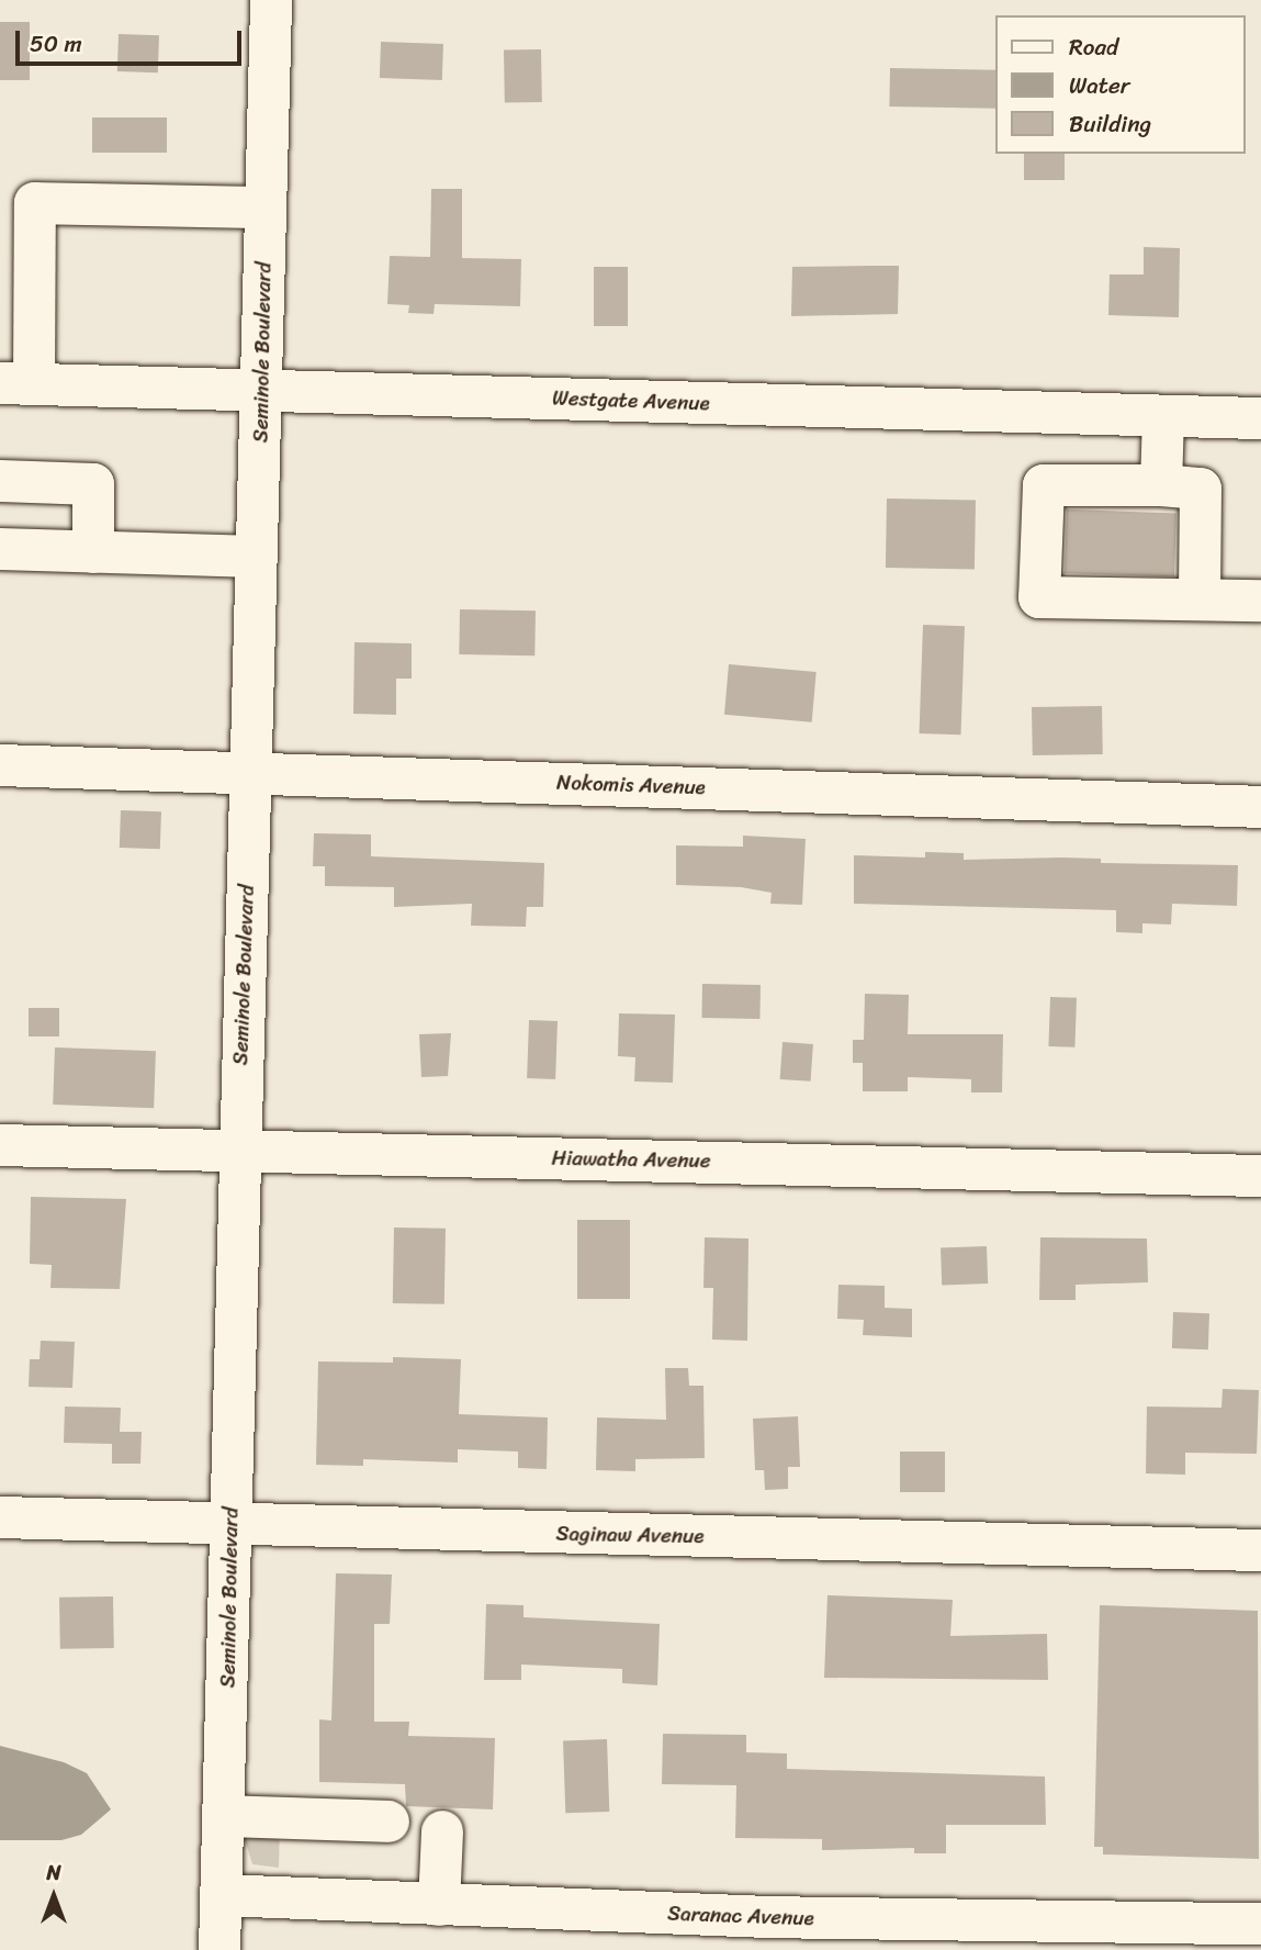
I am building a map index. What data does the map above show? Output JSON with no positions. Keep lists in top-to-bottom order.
{
  "streets": {
    "street": [
      "Seminole Boulevard",
      "Westgate Avenue",
      "Nokomis Avenue",
      "Hiawatha Avenue",
      "Saginaw Avenue",
      "Saranac Avenue"
    ]
  },
  "crossings": [
    ["Seminole Boulevard", "Westgate Avenue"],
    ["Seminole Boulevard", "Nokomis Avenue"],
    ["Seminole Boulevard", "Hiawatha Avenue"],
    ["Seminole Boulevard", "Saginaw Avenue"],
    ["Seminole Boulevard", "Saranac Avenue"]
  ],
  "legend": ["Road", "Water", "Building"],
  "scale_bar": "50 m",
  "north": "top"
}
